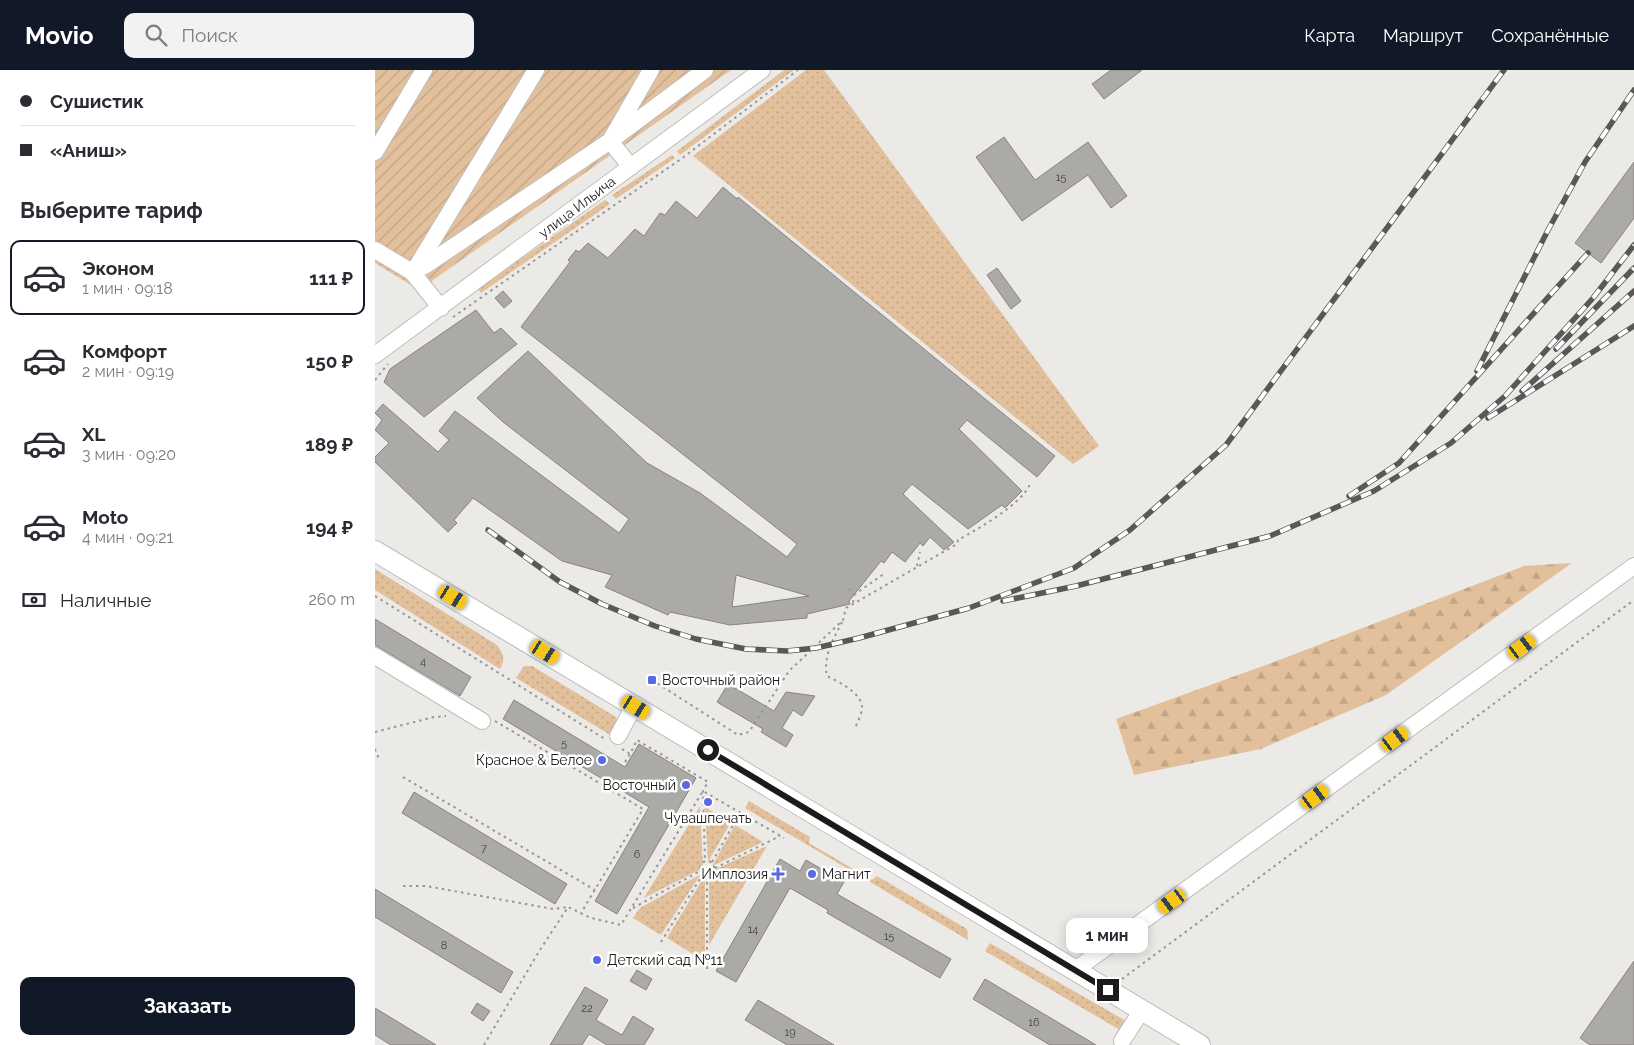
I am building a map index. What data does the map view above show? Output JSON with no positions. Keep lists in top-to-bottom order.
{
  "streets": {
    "street": ["улица Ильича"]
  },
  "places": {
    "transit": ["Восточный район"],
    "other": [
      "Красное & Белое",
      "Восточный",
      "Чувашпечать",
      "Магнит",
      "Детский сад №11"
    ],
    "health": ["Имплозия"]
  },
  "house_numbers": [
    "15",
    "4",
    "5",
    "7",
    "6",
    "14",
    "15",
    "8",
    "22",
    "16",
    "19"
  ],
  "page": {
    "header": "Movio",
    "search": "Поиск",
    "nav": ["Карта", "Маршрут", "Сохранённые"],
    "banner": ["Сушистик", "«Аниш»"],
    "heading": "Выберите тариф",
    "list": [
      {
        "name": "Эконом",
        "note": "1 мин · 09:18",
        "value": "111 ₽"
      },
      {
        "name": "Комфорт",
        "note": "2 мин · 09:19",
        "value": "150 ₽"
      },
      {
        "name": "XL",
        "note": "3 мин · 09:20",
        "value": "189 ₽"
      },
      {
        "name": "Moto",
        "note": "4 мин · 09:21",
        "value": "194 ₽"
      }
    ],
    "pay": ["Наличные", "260 m"],
    "bubble": "1 мин",
    "buttons": "Заказать"
  }
}
